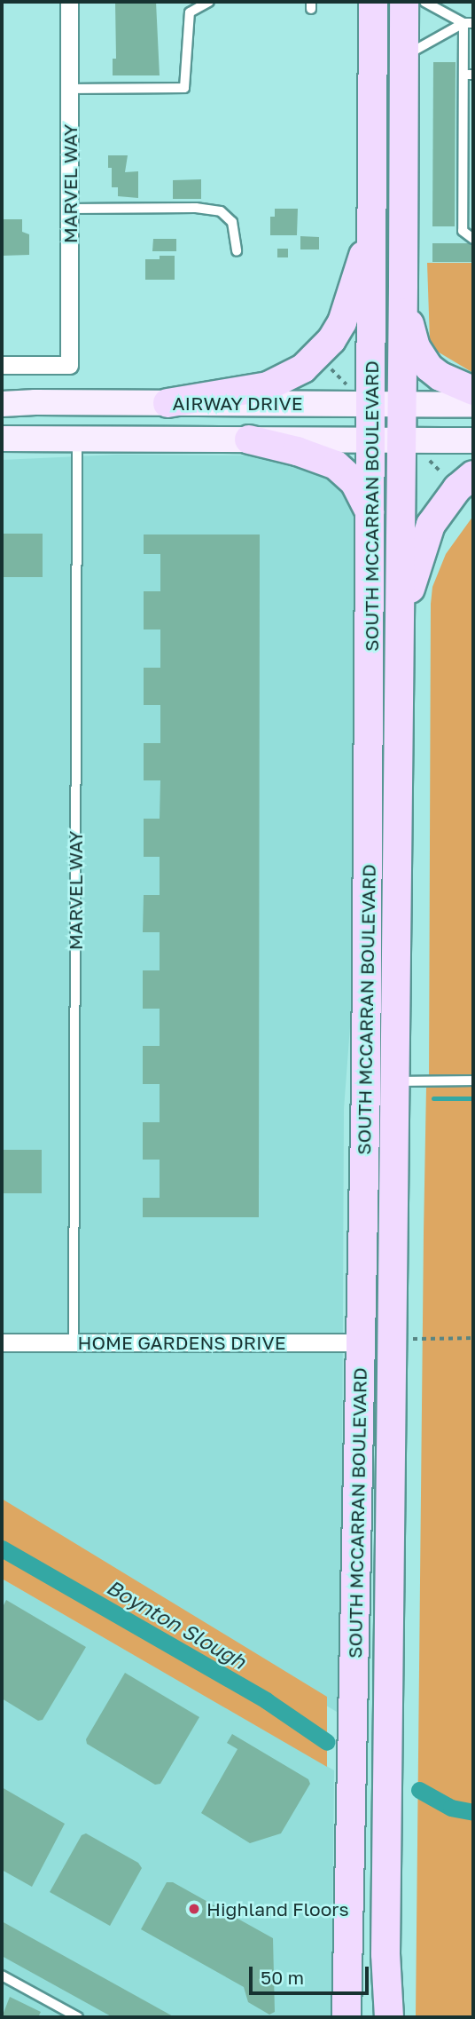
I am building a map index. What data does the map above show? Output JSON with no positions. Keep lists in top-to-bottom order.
{
  "streets": {
    "main road": ["AIRWAY DRIVE", "SOUTH MCCARRAN BOULEVARD"],
    "street": ["MARVEL WAY", "HOME GARDENS DRIVE"]
  },
  "crossings": [
    ["MARVEL WAY", "AIRWAY DRIVE"],
    ["MARVEL WAY", "HOME GARDENS DRIVE"],
    ["AIRWAY DRIVE", "SOUTH MCCARRAN BOULEVARD"],
    ["SOUTH MCCARRAN BOULEVARD", "HOME GARDENS DRIVE"]
  ],
  "water": ["Boynton Slough"],
  "places": ["Highland Floors"],
  "scale_bar": "50 m"
}
